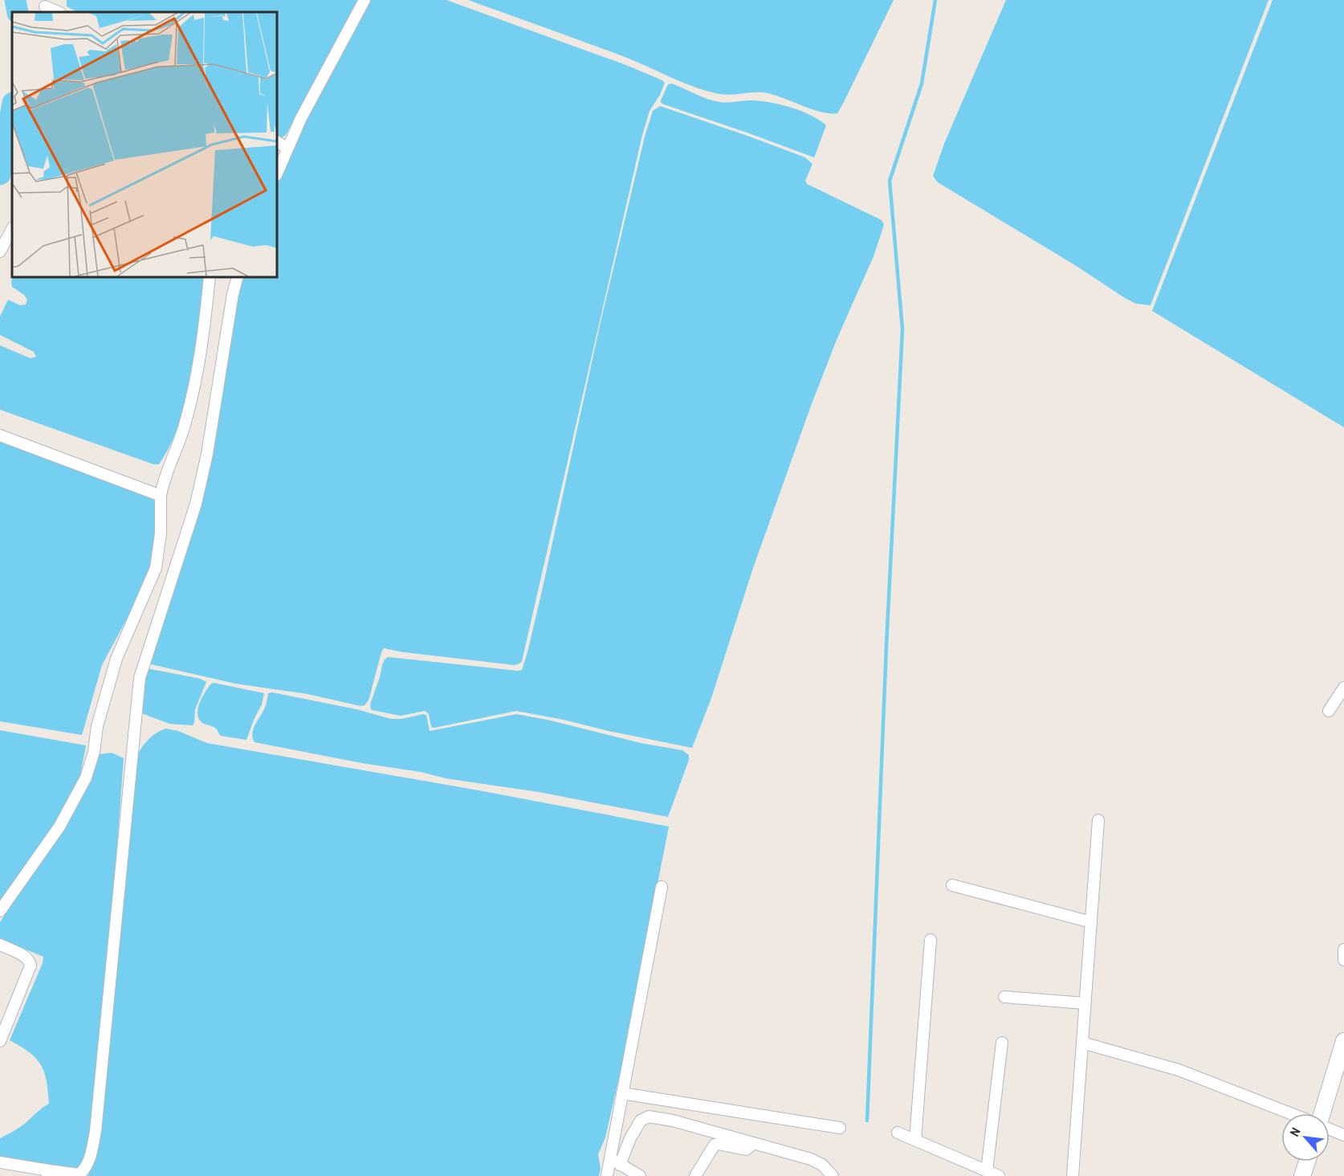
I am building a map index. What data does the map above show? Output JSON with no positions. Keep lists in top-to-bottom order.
{
  "north": "top left"
}
